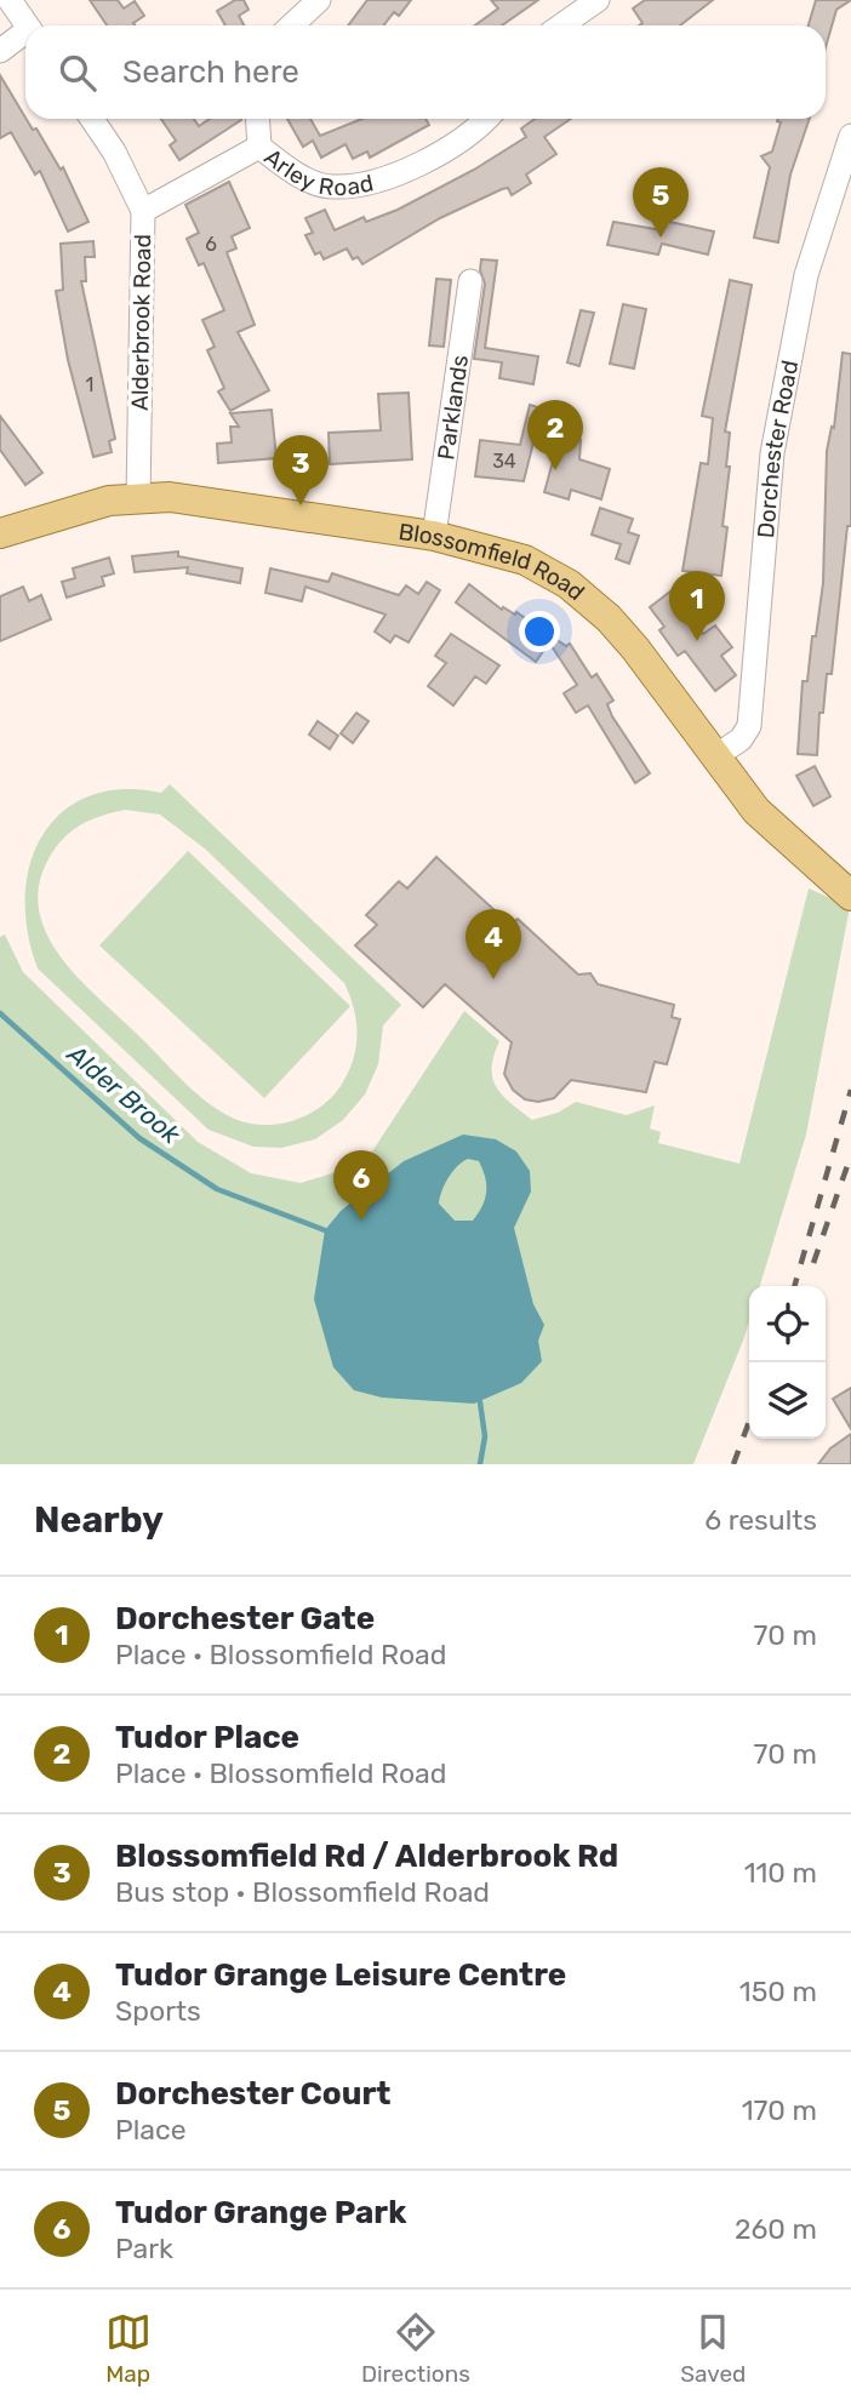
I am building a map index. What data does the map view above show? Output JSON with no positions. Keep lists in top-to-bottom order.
{
  "streets": {
    "main road": ["Blossomfield Road"],
    "street": [
      "Arley Road",
      "Alderbrook Road",
      "Parklands",
      "Dorchester Road"
    ]
  },
  "crossings": [
    ["Arley Road", "Alderbrook Road"],
    ["Alderbrook Road", "Blossomfield Road"],
    ["Parklands", "Blossomfield Road"],
    ["Dorchester Road", "Blossomfield Road"]
  ],
  "water": ["Alder Brook"],
  "house_numbers": ["6", "1", "34"],
  "page": {
    "search": "Search here",
    "pins": [
      "5",
      "2",
      "3",
      "1",
      "4",
      "6"
    ],
    "heading": ["Nearby", "6 results"],
    "list": [
      {
        "mark": "1",
        "name": "Dorchester Gate",
        "note": "Place · Blossomfield Road",
        "value": "70 m"
      },
      {
        "mark": "2",
        "name": "Tudor Place",
        "note": "Place · Blossomfield Road",
        "value": "70 m"
      },
      {
        "mark": "3",
        "name": "Blossomfield Rd / Alderbrook Rd",
        "note": "Bus stop · Blossomfield Road",
        "value": "110 m"
      },
      {
        "mark": "4",
        "name": "Tudor Grange Leisure Centre",
        "note": "Sports",
        "value": "150 m"
      },
      {
        "mark": "5",
        "name": "Dorchester Court",
        "note": "Place",
        "value": "170 m"
      },
      {
        "mark": "6",
        "name": "Tudor Grange Park",
        "note": "Park",
        "value": "260 m"
      }
    ],
    "nav": ["Map", "Directions", "Saved"]
  }
}
